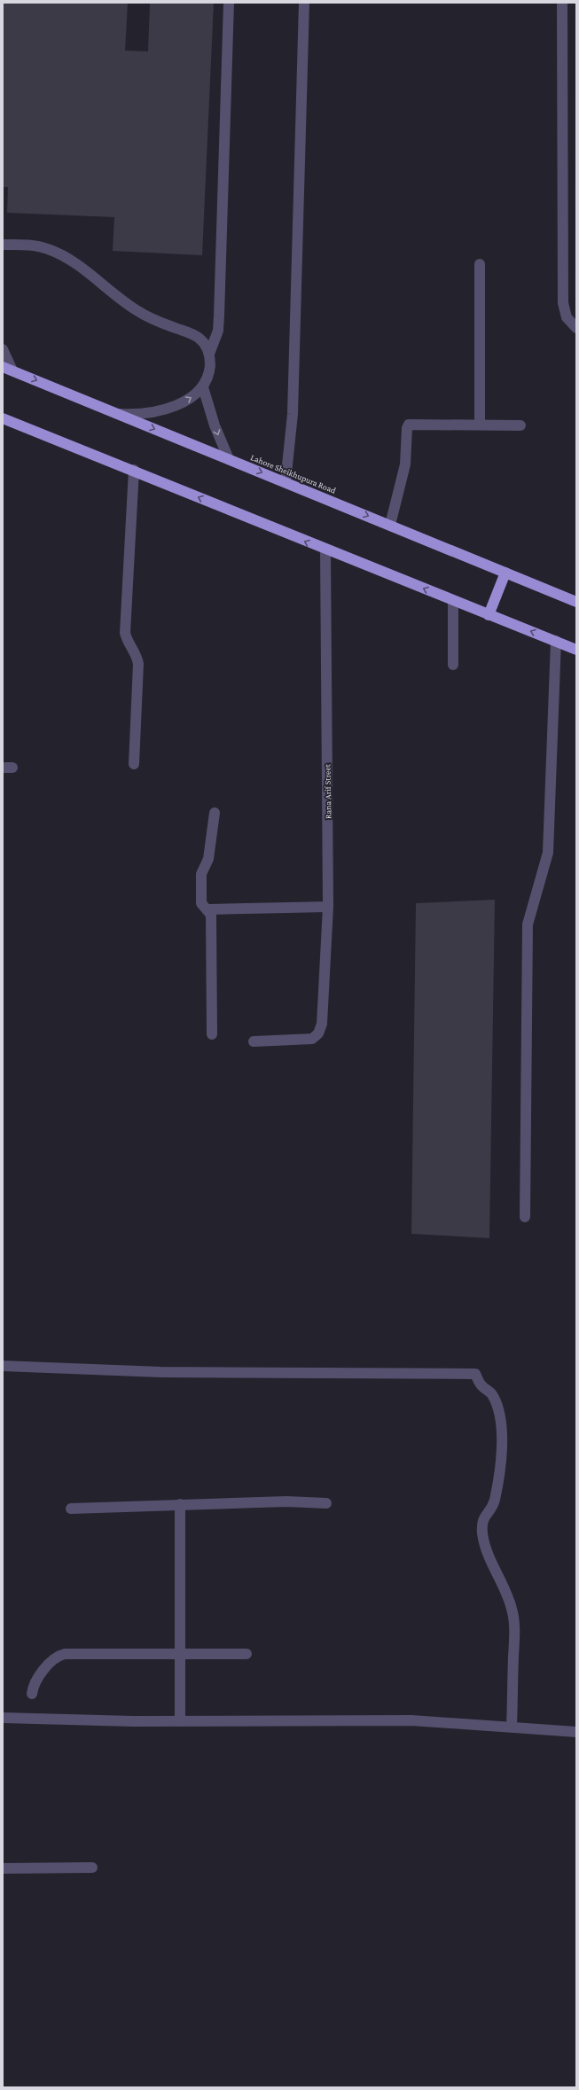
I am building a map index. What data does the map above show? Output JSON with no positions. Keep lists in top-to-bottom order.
{
  "streets": {
    "highway": ["Lahore Sheikhupura Road"],
    "street": ["Rana Arif Street"]
  }
}
